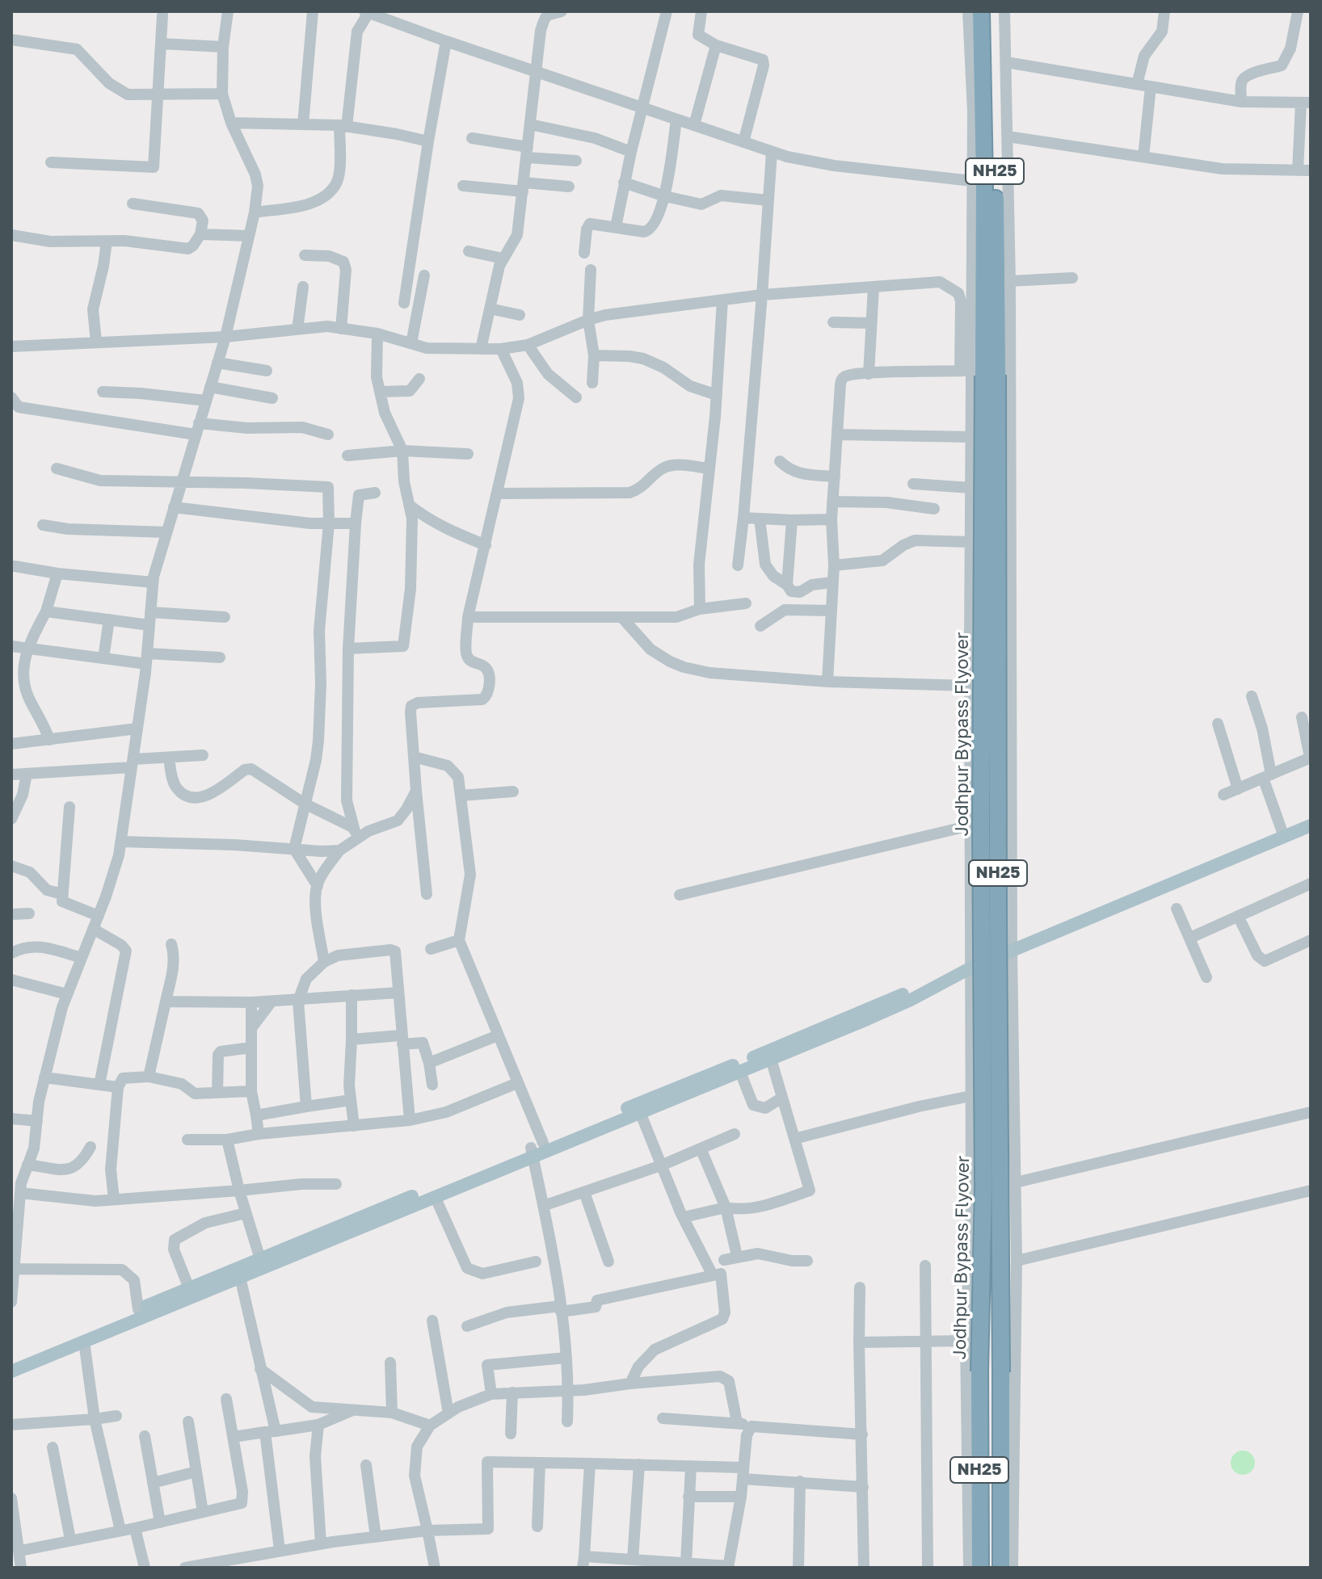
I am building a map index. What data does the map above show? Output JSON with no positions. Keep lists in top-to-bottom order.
{
  "streets": {
    "highway": ["NH25", "Jodhpur Bypass Flyover"]
  },
  "crossings": [
    ["NH25", "Jodhpur Bypass Flyover"]
  ]
}
